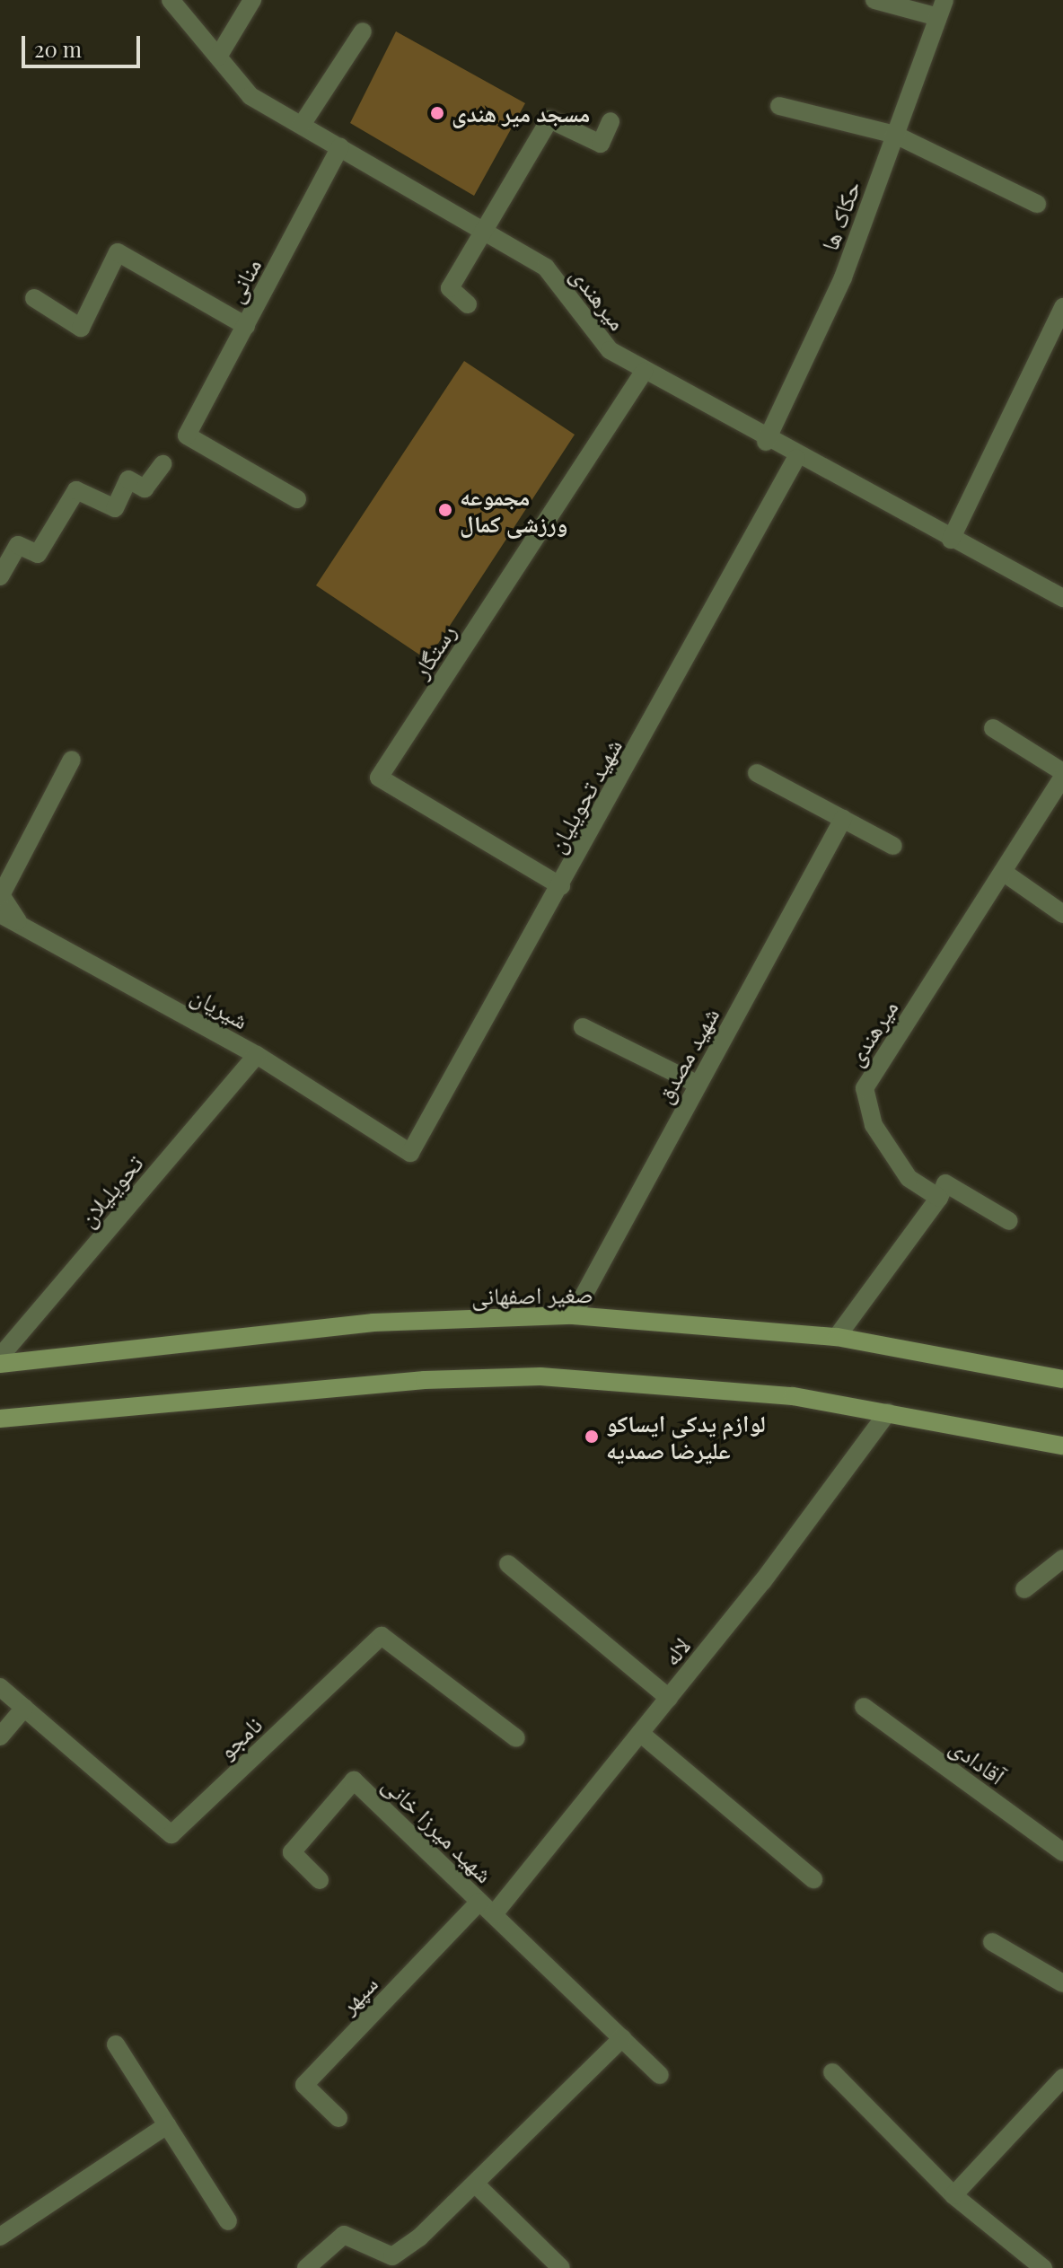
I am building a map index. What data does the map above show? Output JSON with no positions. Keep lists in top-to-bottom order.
{
  "streets": {
    "main road": ["صغیر اصفهانی"],
    "street": [
      "حکاک ها",
      "منانی",
      "میرهندی",
      "رستگار",
      "شهید تحویلیان",
      "شیریان",
      "شهید مصدق",
      "تحویلیلان",
      "لاله",
      "نامجو",
      "آقادادی",
      "شهید میرزا خانی",
      "سپهر"
    ]
  },
  "crossings": [
    ["حکاک ها", "میرهندی"],
    ["منانی", "میرهندی"],
    ["میرهندی", "رستگار"],
    ["میرهندی", "شهید تحویلیان"],
    ["رستگار", "شهید تحویلیان"],
    ["شهید تحویلیان", "شیریان"],
    ["شیریان", "تحویلیلان"],
    ["شهید مصدق", "صغیر اصفهانی"],
    ["لاله", "شهید میرزا خانی"],
    ["شهید میرزا خانی", "سپهر"]
  ],
  "places": ["مسجد میر هندی", "مجموعه ورزشی کمال", "لوازم یدکی ایساکو علیرضا صمدیه"],
  "scale_bar": "20 m"
}
